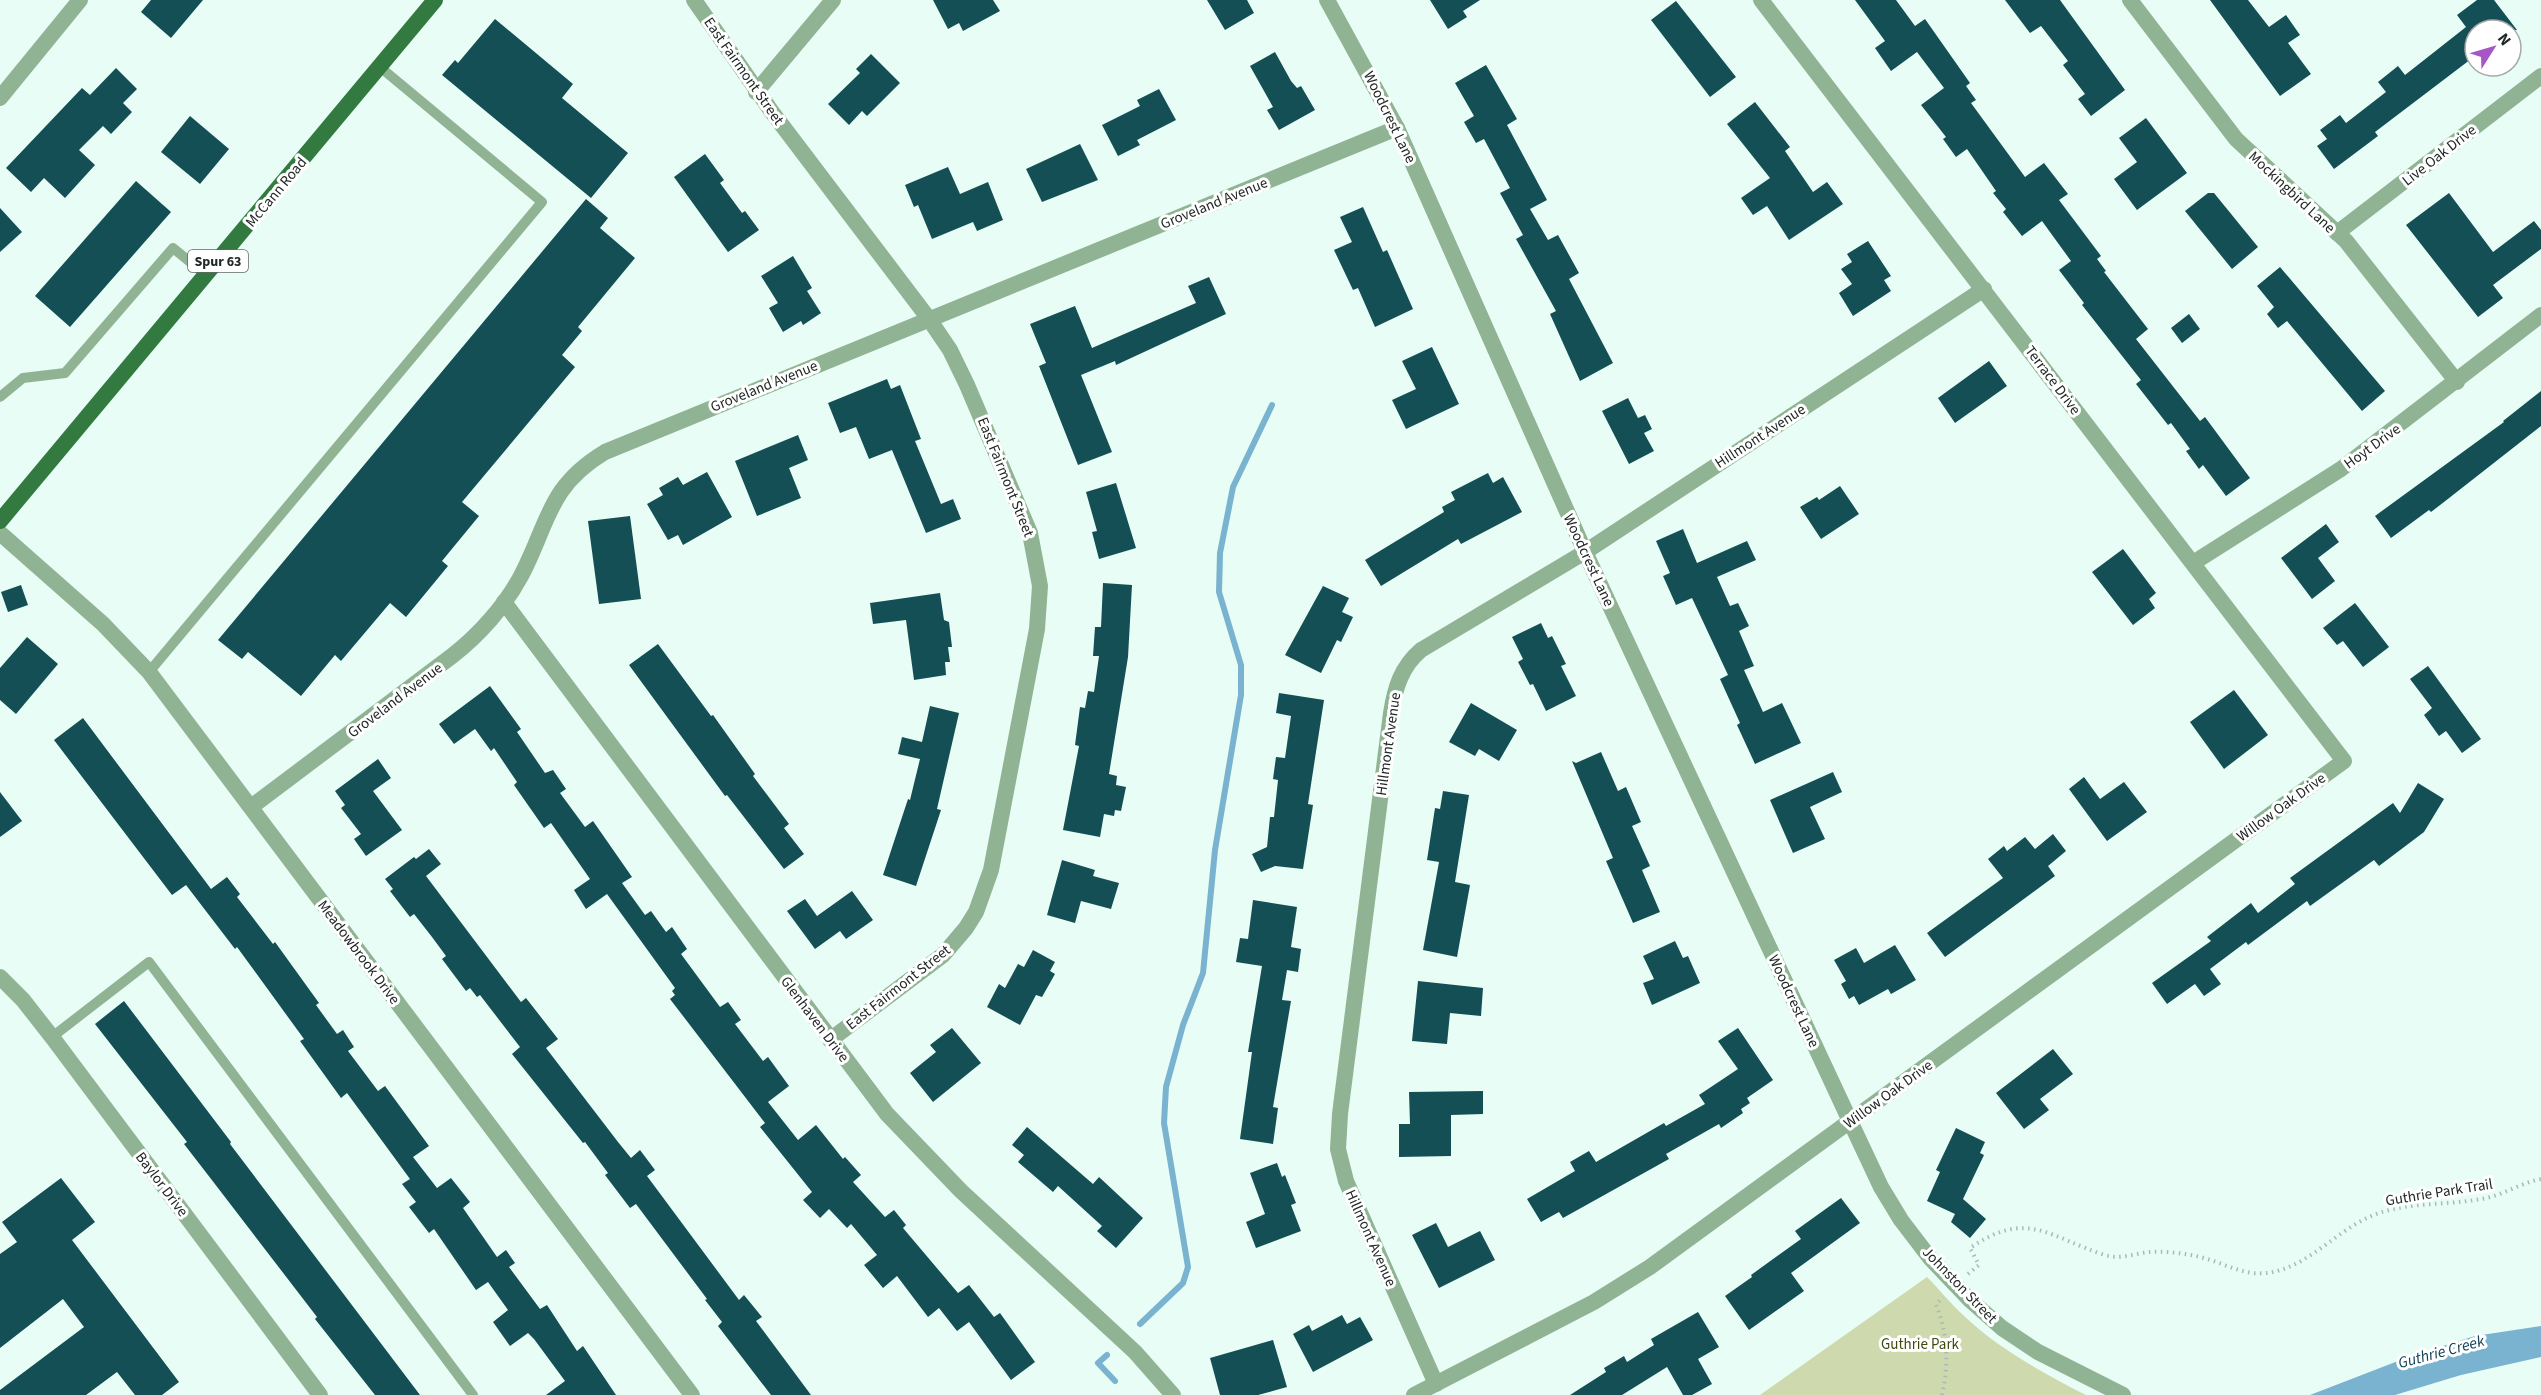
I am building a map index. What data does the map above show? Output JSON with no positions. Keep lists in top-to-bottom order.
{
  "streets": {
    "main road": ["McCann Road", "Spur 63"],
    "street": [
      "East Fairmont Street",
      "Woodcrest Lane",
      "Live Oak Drive",
      "Mockingbird Lane",
      "Groveland Avenue",
      "Terrace Drive",
      "Hillmont Avenue",
      "Hoyt Drive",
      "Willow Oak Drive",
      "Meadowbrook Drive",
      "Glenhaven Drive",
      "Baylor Drive",
      "Johnston Street"
    ],
    "path": ["Guthrie Park Trail"]
  },
  "crossings": [
    ["East Fairmont Street", "Groveland Avenue"],
    ["East Fairmont Street", "Glenhaven Drive"],
    ["Woodcrest Lane", "Groveland Avenue"],
    ["Woodcrest Lane", "Hillmont Avenue"],
    ["Woodcrest Lane", "Willow Oak Drive"],
    ["Woodcrest Lane", "Johnston Street"],
    ["Live Oak Drive", "Mockingbird Lane"],
    ["Mockingbird Lane", "Hoyt Drive"],
    ["Groveland Avenue", "Meadowbrook Drive"],
    ["Groveland Avenue", "Glenhaven Drive"],
    ["Terrace Drive", "Hillmont Avenue"],
    ["Terrace Drive", "Hoyt Drive"],
    ["Terrace Drive", "Willow Oak Drive"],
    ["Hillmont Avenue", "Willow Oak Drive"],
    ["Willow Oak Drive", "Johnston Street"]
  ],
  "water": ["Guthrie Creek"],
  "parks": ["Guthrie Park"],
  "north": "top right"
}
